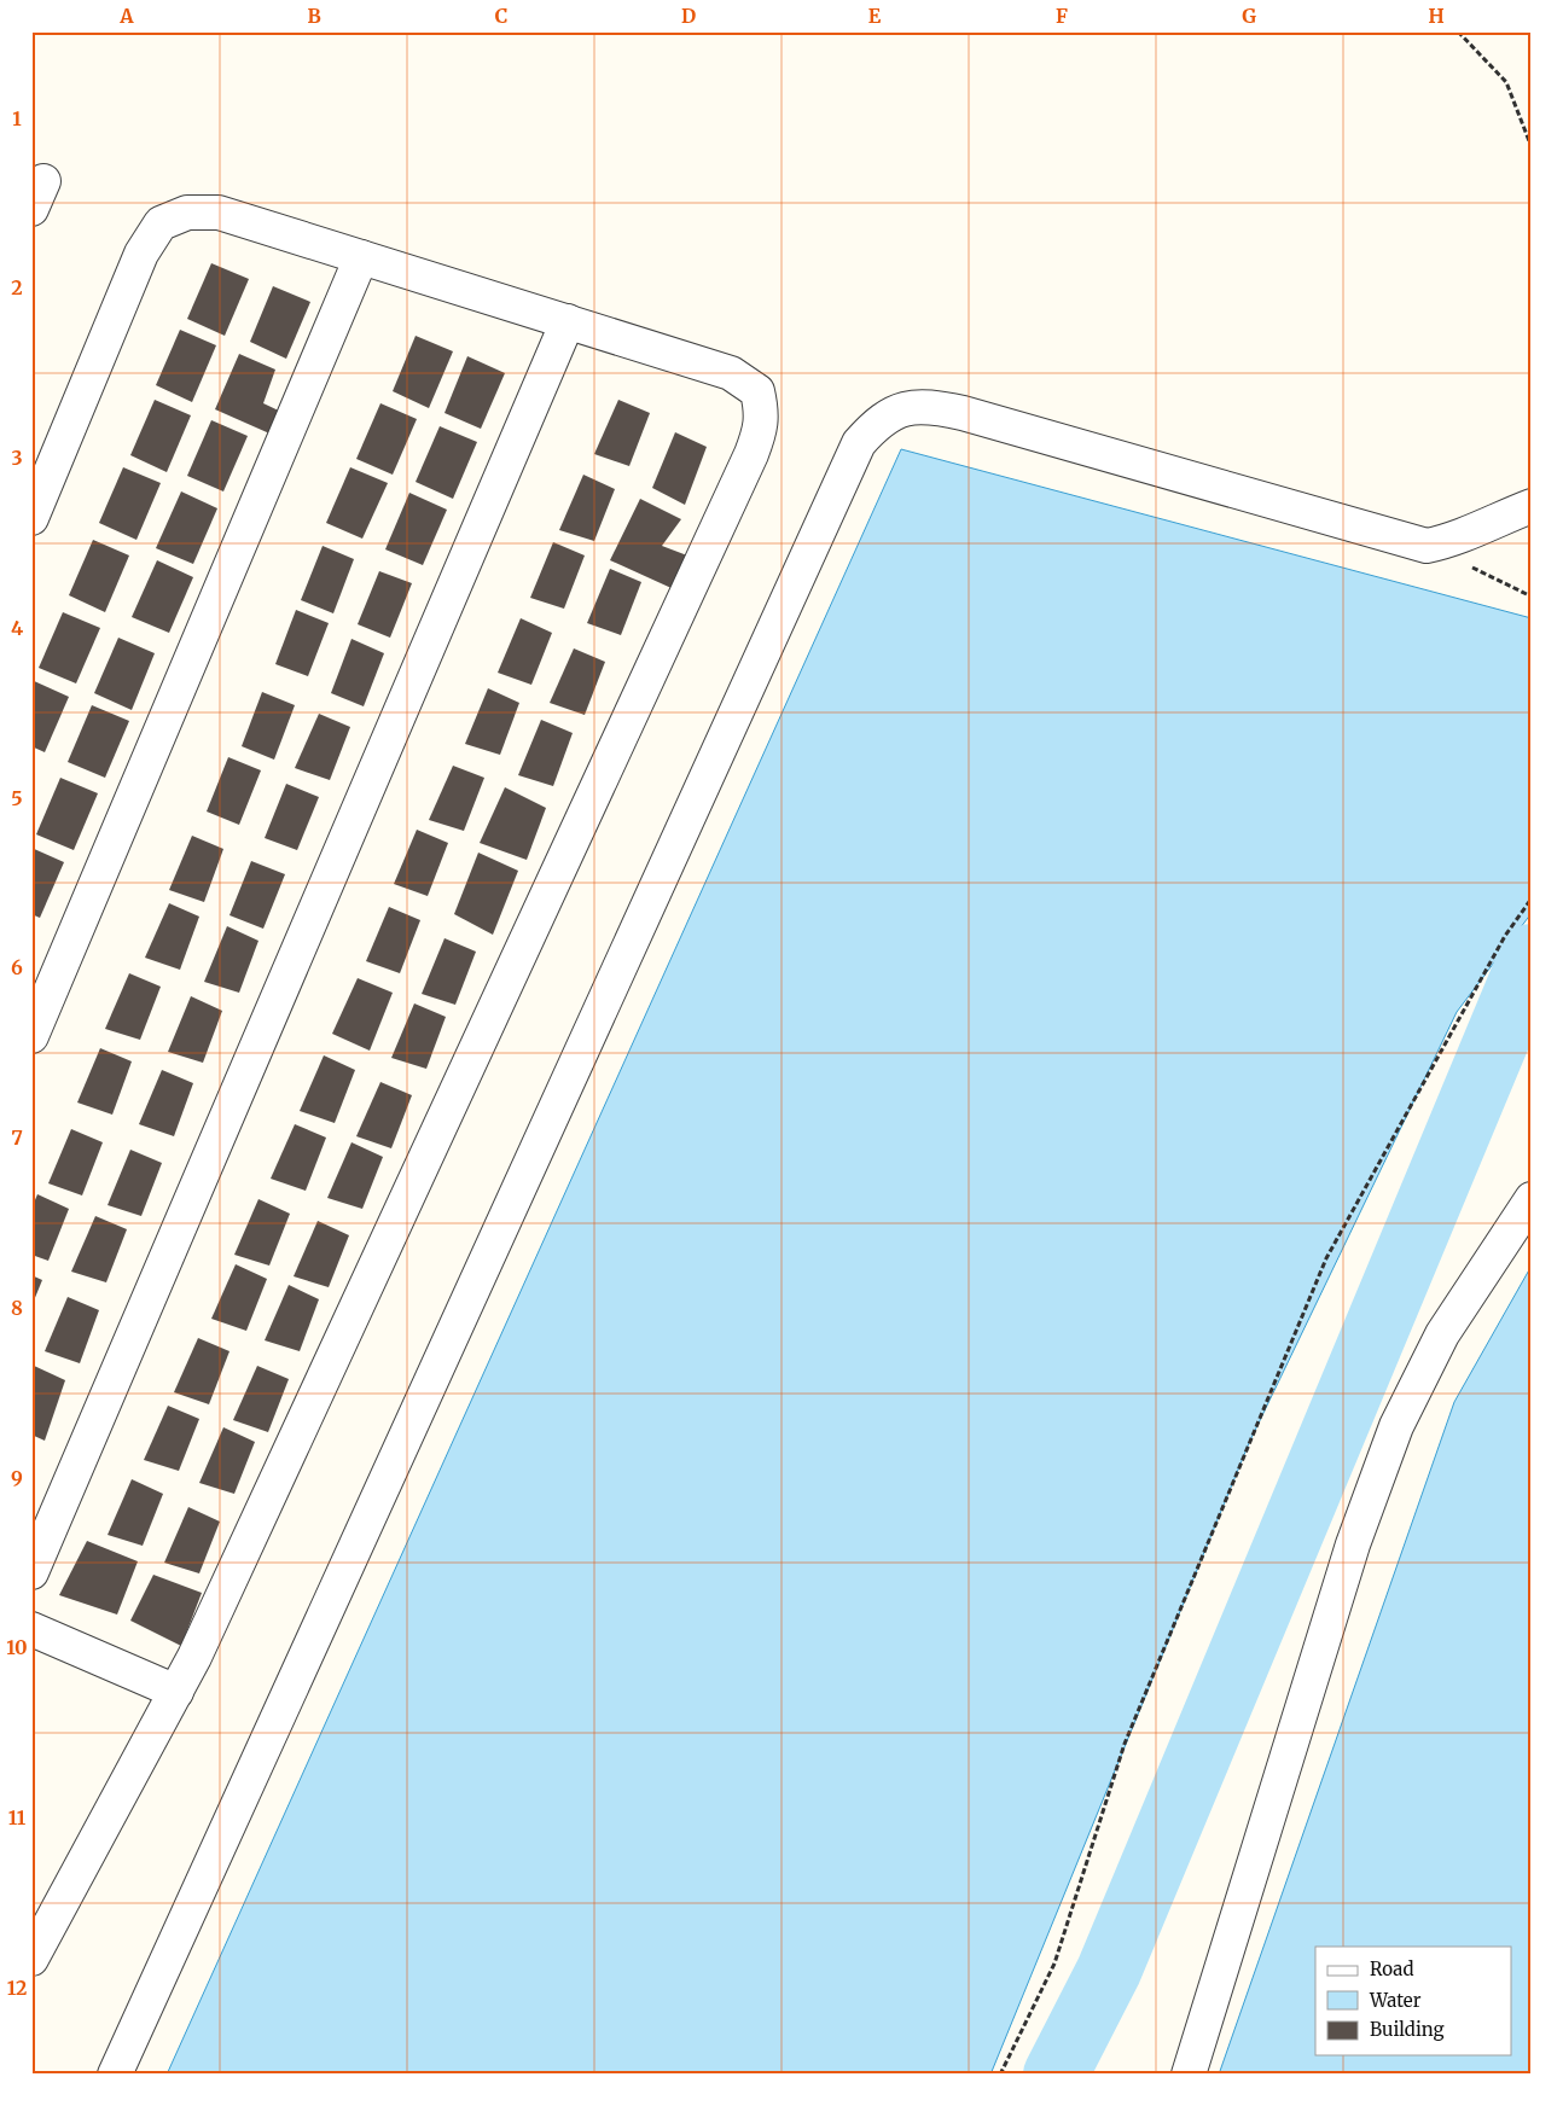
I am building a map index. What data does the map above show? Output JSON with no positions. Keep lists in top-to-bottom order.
{
  "legend": ["Road", "Water", "Building"],
  "grid": {
    "columns": [
      "A",
      "B",
      "C",
      "D",
      "E",
      "F",
      "G",
      "H"
    ],
    "rows": [
      "1",
      "2",
      "3",
      "4",
      "5",
      "6",
      "7",
      "8",
      "9",
      "10",
      "11",
      "12"
    ]
  }
}
